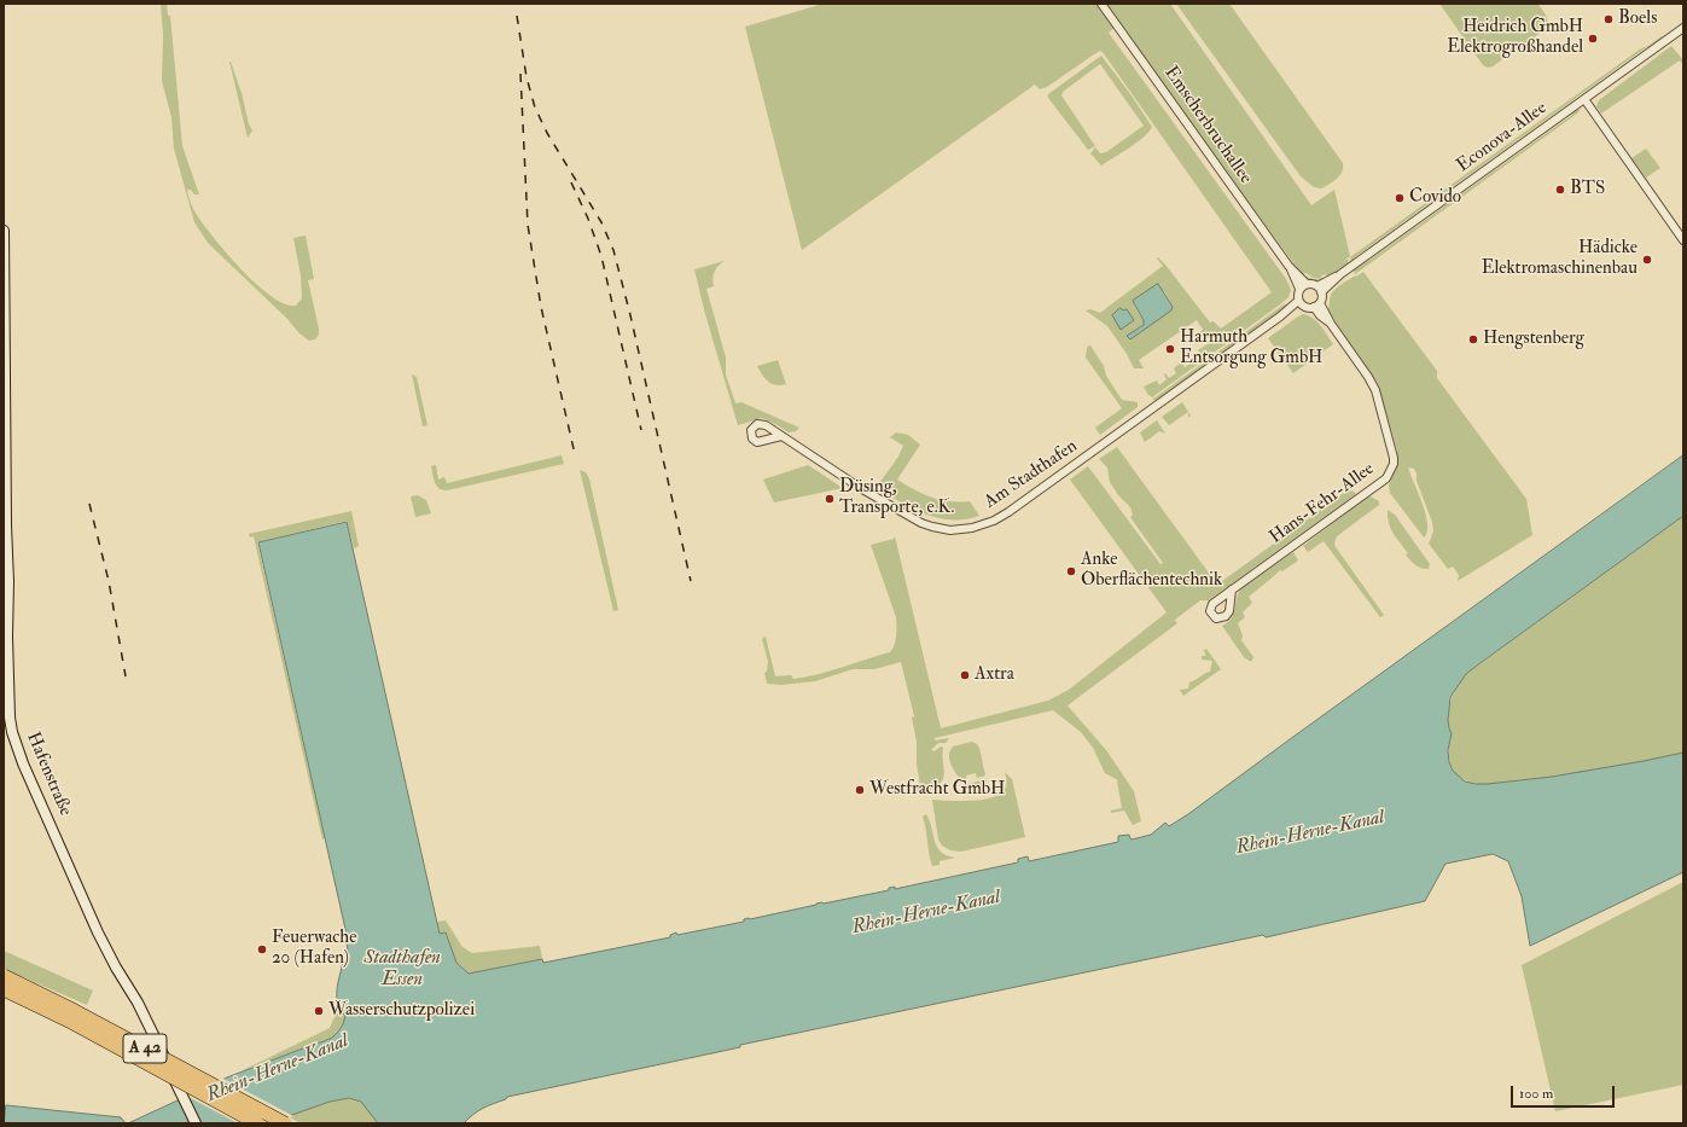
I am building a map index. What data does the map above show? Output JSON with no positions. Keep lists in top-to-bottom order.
{
  "streets": {
    "highway": ["A 42"],
    "street": [
      "Emscherbruchallee",
      "Econova-Allee",
      "Am Stadthafen",
      "Hans-Fehr-Allee",
      "Hafenstraße"
    ]
  },
  "crossings": [
    ["Emscherbruchallee", "Econova-Allee"],
    ["Emscherbruchallee", "Am Stadthafen"],
    ["Emscherbruchallee", "Hans-Fehr-Allee"],
    ["Econova-Allee", "Am Stadthafen"],
    ["Econova-Allee", "Hans-Fehr-Allee"],
    ["Am Stadthafen", "Hans-Fehr-Allee"]
  ],
  "water": ["Rhein-Herne-Kanal", "Stadthafen Essen"],
  "places": [
    "Boels",
    "Heidrich GmbH Elektrogroßhandel",
    "BTS",
    "Covido",
    "Hädicke Elektromaschinenbau",
    "Hengstenberg",
    "Harmuth Entsorgung GmbH",
    "Düsing, Transporte, e.K.",
    "Anke Oberflächentechnik",
    "Axtra",
    "Westfracht GmbH",
    "Feuerwache 20 (Hafen)",
    "Wasserschutzpolizei"
  ],
  "scale_bar": "100 m"
}
